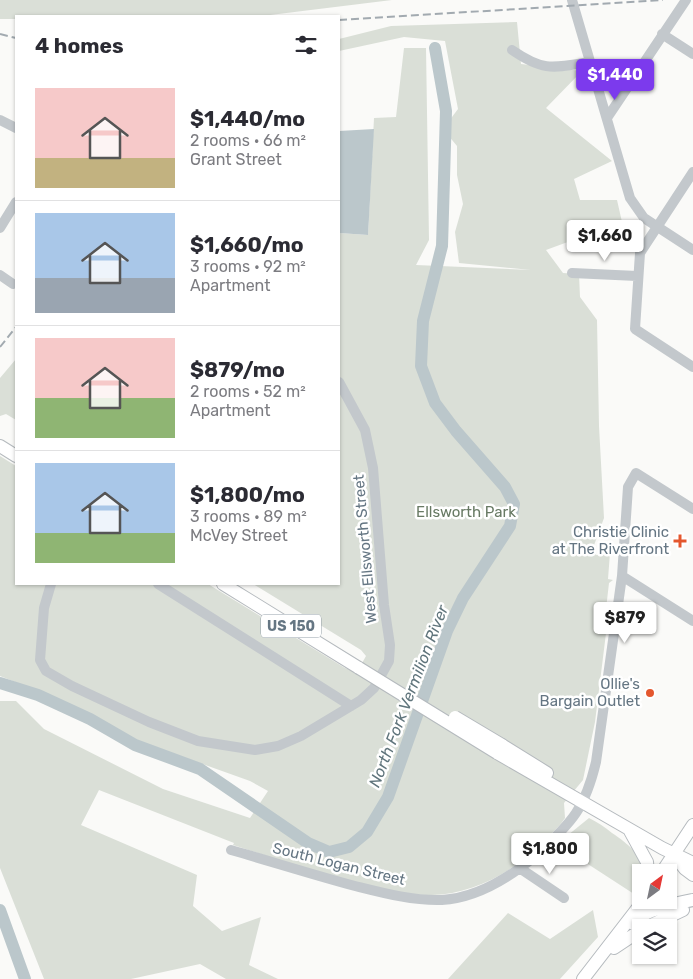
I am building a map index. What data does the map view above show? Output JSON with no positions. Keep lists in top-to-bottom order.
{
  "streets": {
    "main road": ["US 150"],
    "street": ["West Ellsworth Street", "South Logan Street"]
  },
  "crossings": [
    ["US 150", "South Logan Street"]
  ],
  "water": ["North Fork Vermilion River"],
  "parks": ["Ellsworth Park"],
  "places": {
    "health": ["Christie Clinic at The Riverfront"],
    "other": ["Ollie's Bargain Outlet"]
  },
  "north": "top right",
  "page": {
    "heading": "4 homes",
    "price": [
      "$1,440",
      "$1,660",
      "$879",
      "$1,800"
    ],
    "list": [
      {
        "name": "$1,440/mo",
        "note": "2 rooms · 66 m² · Grant Street"
      },
      {
        "name": "$1,660/mo",
        "note": "3 rooms · 92 m² · Apartment"
      },
      {
        "name": "$879/mo",
        "note": "2 rooms · 52 m² · Apartment"
      },
      {
        "name": "$1,800/mo",
        "note": "3 rooms · 89 m² · McVey Street"
      }
    ]
  }
}
